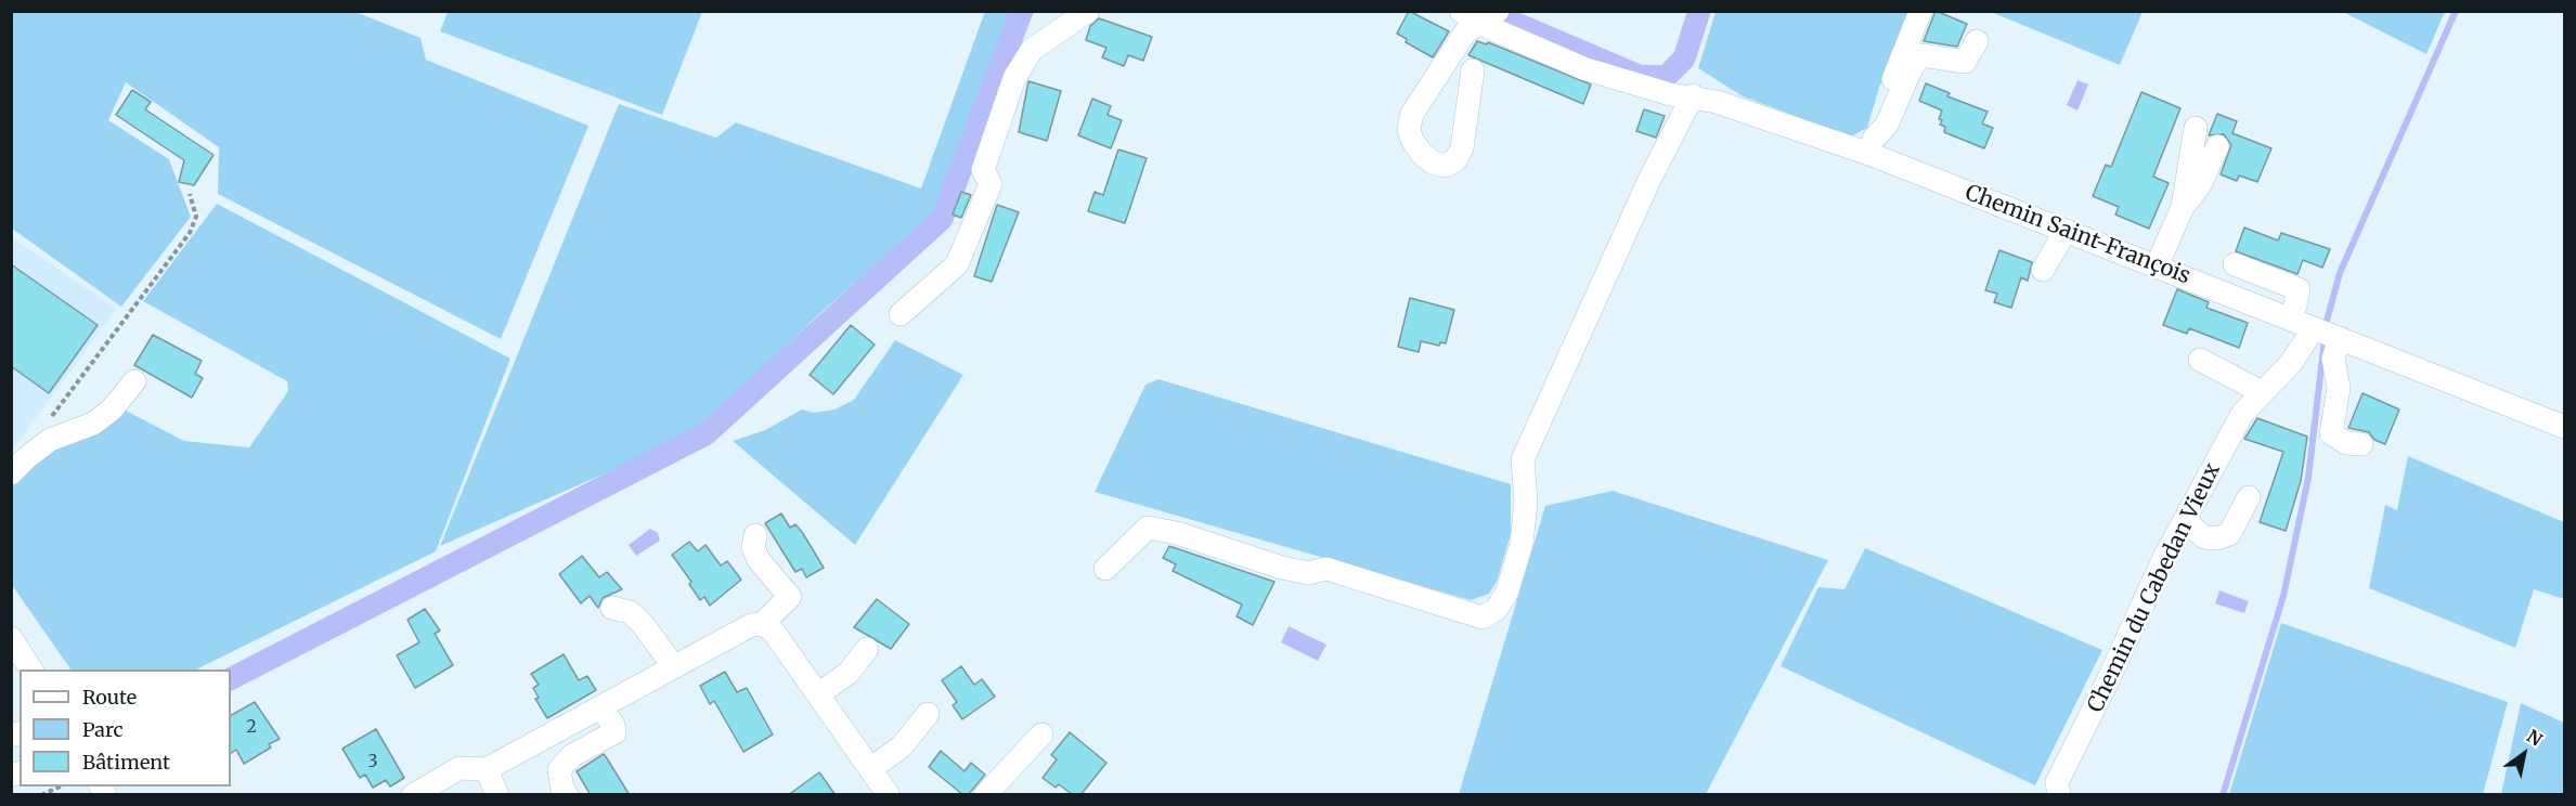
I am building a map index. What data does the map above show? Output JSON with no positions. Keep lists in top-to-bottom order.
{
  "streets": {
    "street": ["Chemin Saint-François", "Chemin du Cabedan Vieux"]
  },
  "crossings": [
    ["Chemin Saint-François", "Chemin du Cabedan Vieux"]
  ],
  "house_numbers": ["2", "3"],
  "legend": ["Route", "Parc", "Bâtiment"],
  "north": "top right"
}
